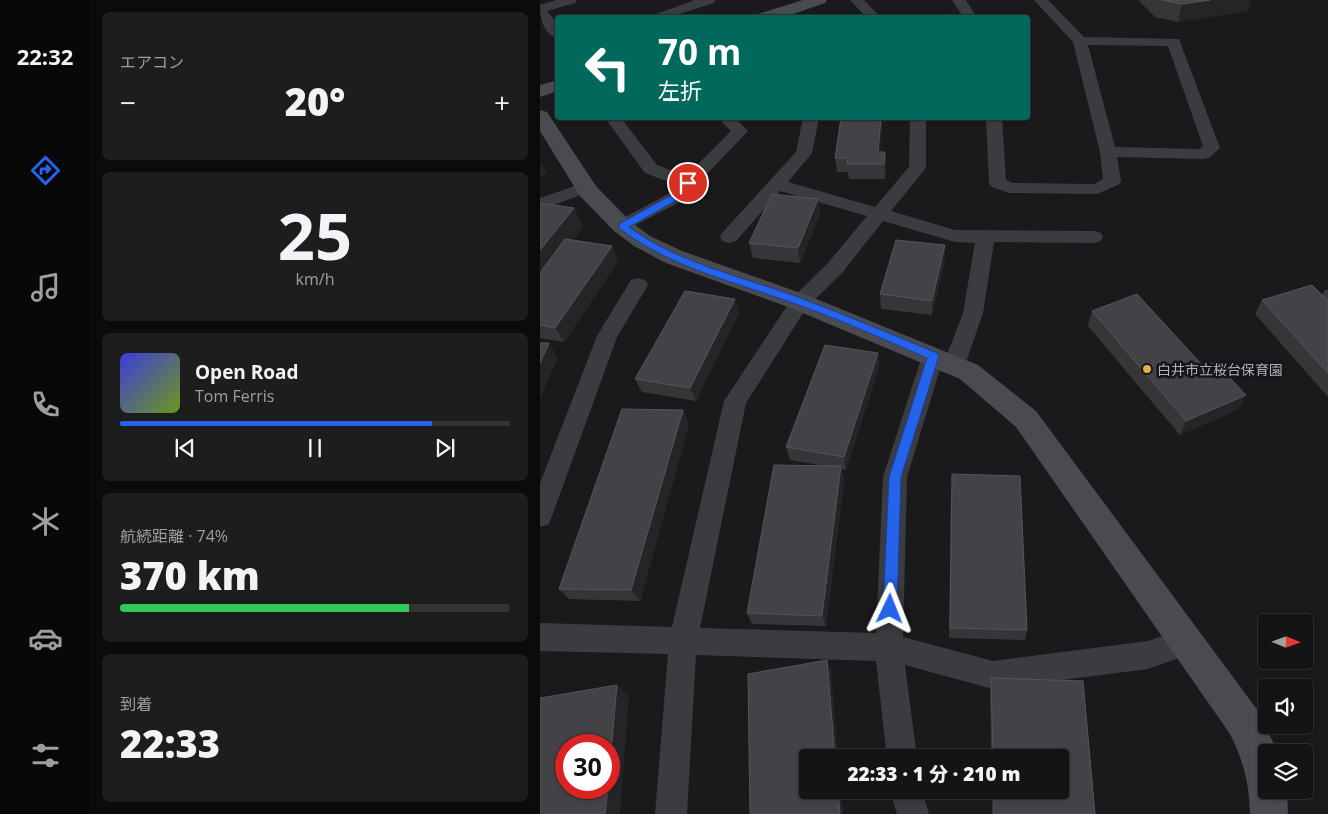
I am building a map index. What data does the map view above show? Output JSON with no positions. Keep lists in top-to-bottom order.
{
  "places": ["白井市立桜台保育園"],
  "north": "right",
  "page": {
    "tabs": "22:32",
    "tile": [
      "エアコン",
      ["25", "km/h"],
      ["航続距離 · 74%", "370 km"],
      ["到着", "22:33"]
    ],
    "turn": ["70 m", "左折"],
    "heat": ["−", "20°", "+"],
    "song": ["Open Road", "Tom Ferris"],
    "limit": "30",
    "trip": "22:33 · 1 分 · 210 m"
  }
}
